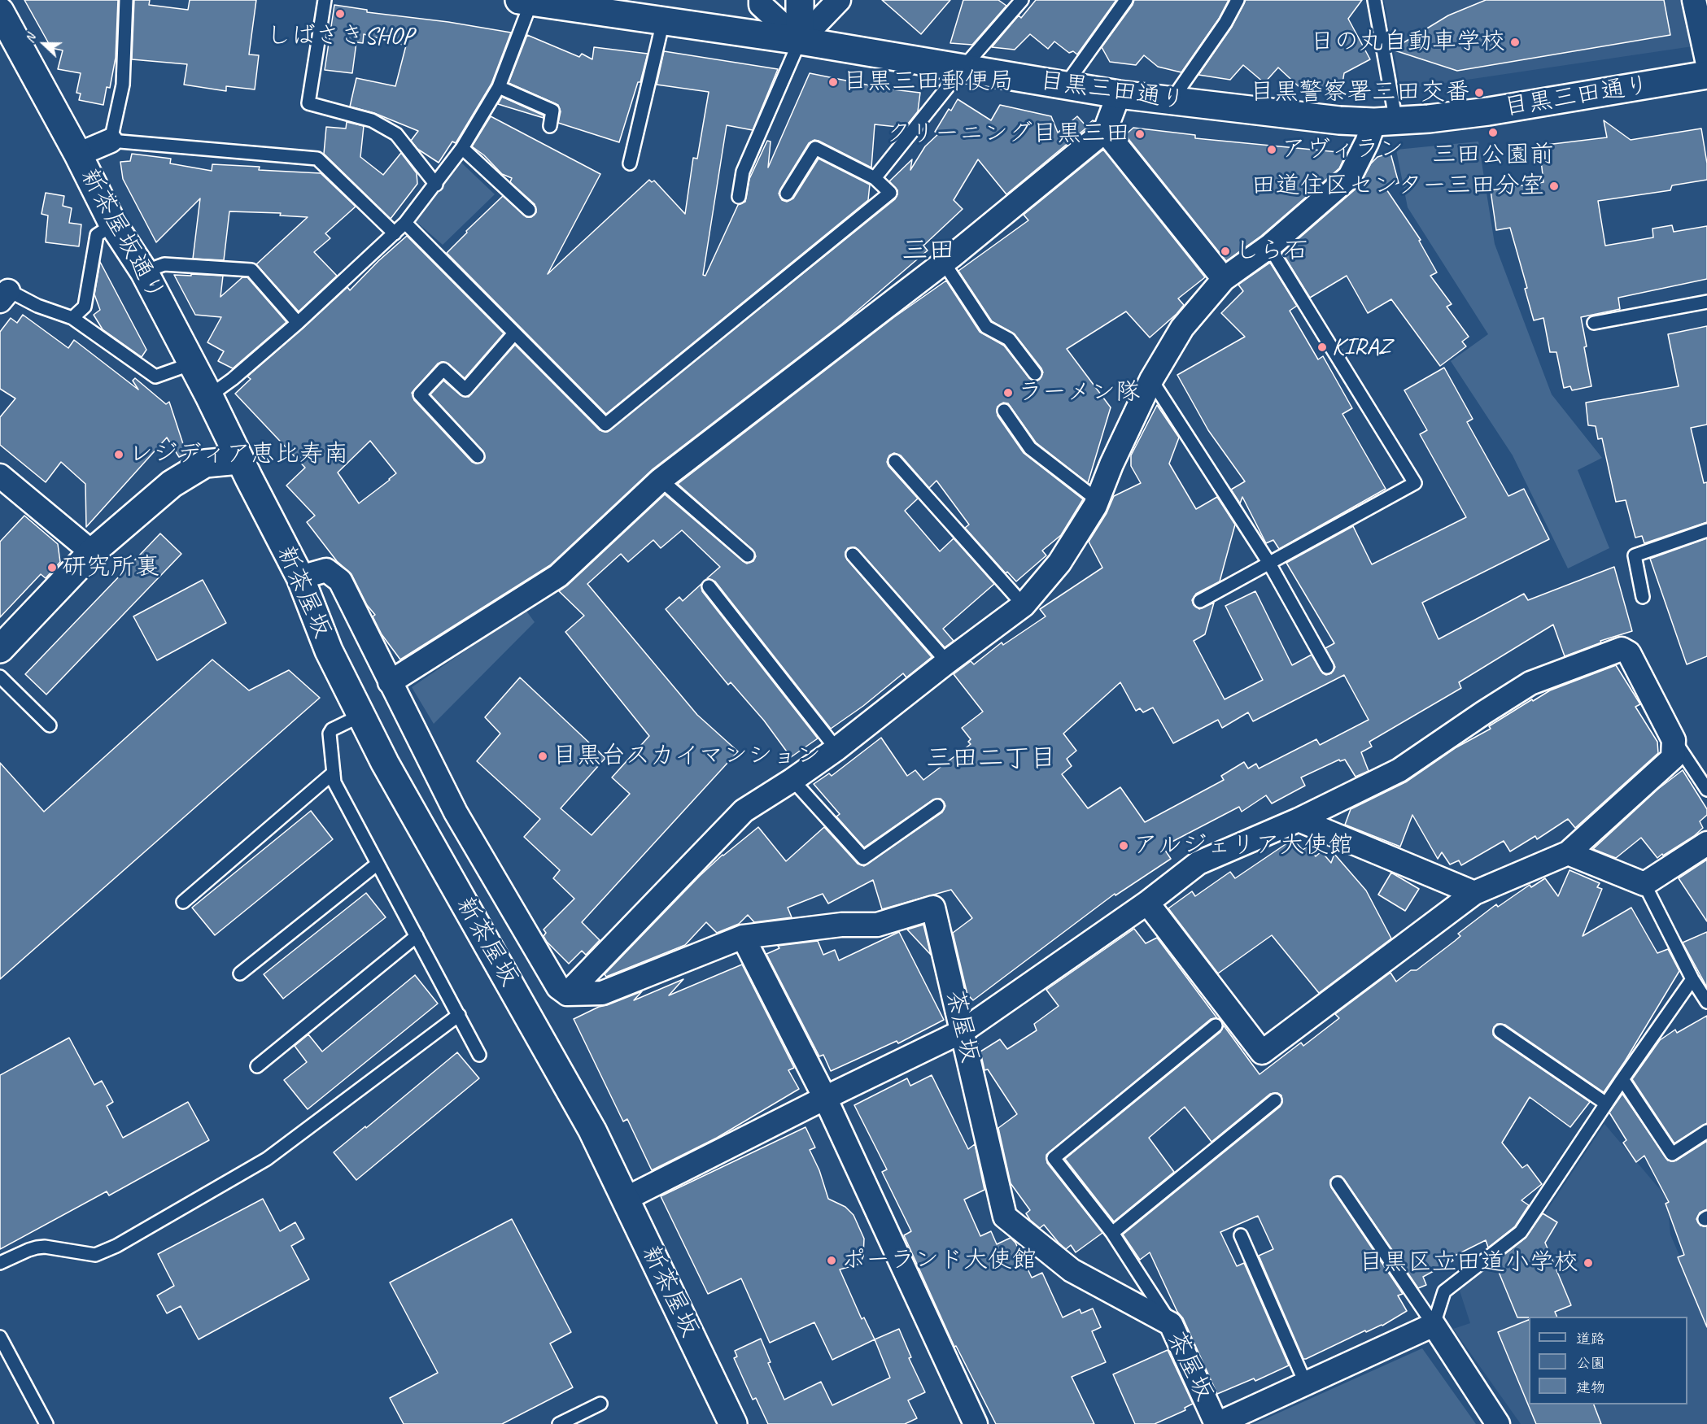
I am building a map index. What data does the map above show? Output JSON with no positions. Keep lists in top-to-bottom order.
{
  "streets": {
    "street": [
      "目黒三田通り",
      "新茶屋坂通り",
      "新茶屋坂",
      "茶屋坂"
    ]
  },
  "crossings": [
    ["新茶屋坂通り", "新茶屋坂"]
  ],
  "districts": ["三田", "三田二丁目"],
  "places": [
    "しばさきSHOP",
    "日の丸自動車学校",
    "目黒三田郵便局",
    "目黒警察署三田交番",
    "三田公園前",
    "クリーニング目黒三田",
    "アヴィラン",
    "田道住区センター三田分室",
    "しら石",
    "KIRAZ",
    "ラーメン隊",
    "レジディア恵比寿南",
    "研究所裏",
    "目黒台スカイマンション",
    "アルジェリア大使館",
    "ポーランド大使館",
    "目黒区立田道小学校"
  ],
  "legend": ["道路", "公園", "建物"],
  "north": "left"
}
